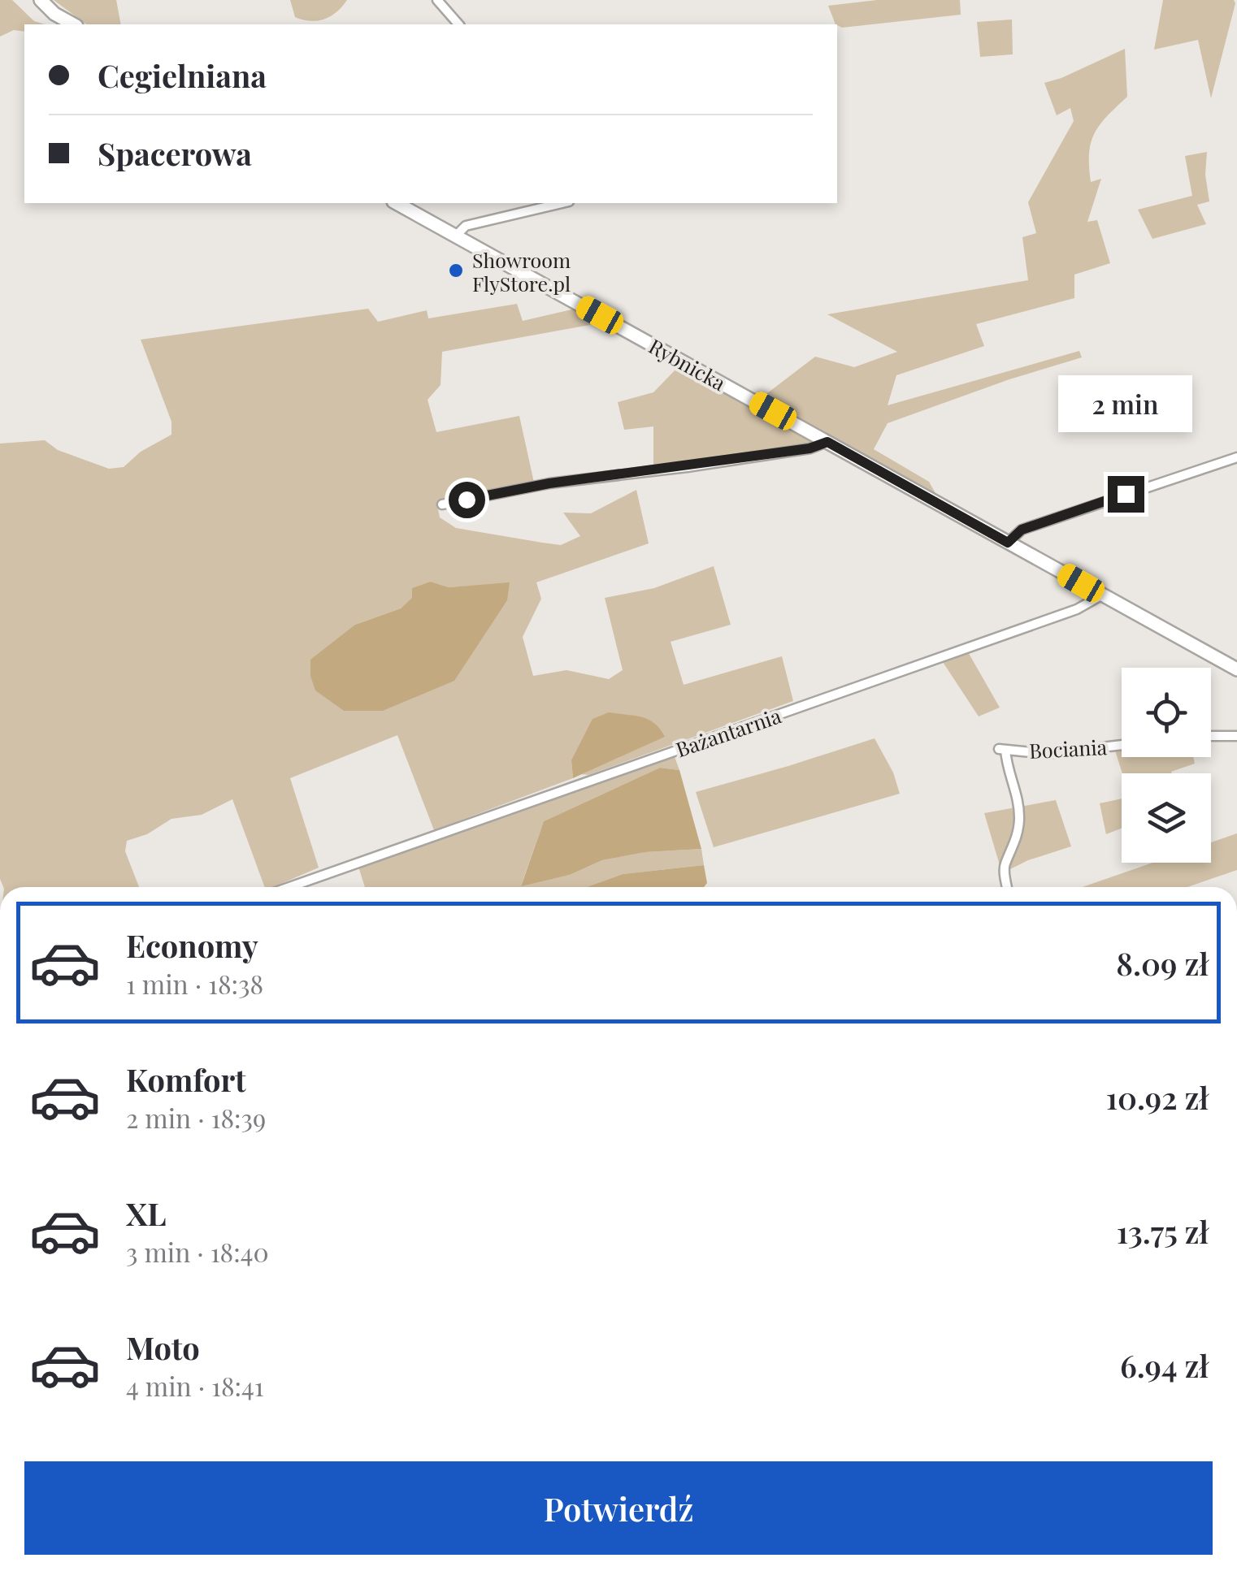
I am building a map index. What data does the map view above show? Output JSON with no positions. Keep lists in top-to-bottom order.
{
  "streets": {
    "main road": ["Rybnicka"],
    "street": ["Bażantarnia", "Bociania"]
  },
  "crossings": [
    ["Rybnicka", "Bażantarnia"]
  ],
  "places": ["Showroom FlyStore.pl"],
  "page": {
    "banner": ["Cegielniana", "Spacerowa"],
    "bubble": "2 min",
    "list": [
      {
        "name": "Economy",
        "note": "1 min · 18:38",
        "value": "8.09 zł"
      },
      {
        "name": "Komfort",
        "note": "2 min · 18:39",
        "value": "10.92 zł"
      },
      {
        "name": "XL",
        "note": "3 min · 18:40",
        "value": "13.75 zł"
      },
      {
        "name": "Moto",
        "note": "4 min · 18:41",
        "value": "6.94 zł"
      }
    ],
    "buttons": "Potwierdź"
  }
}
